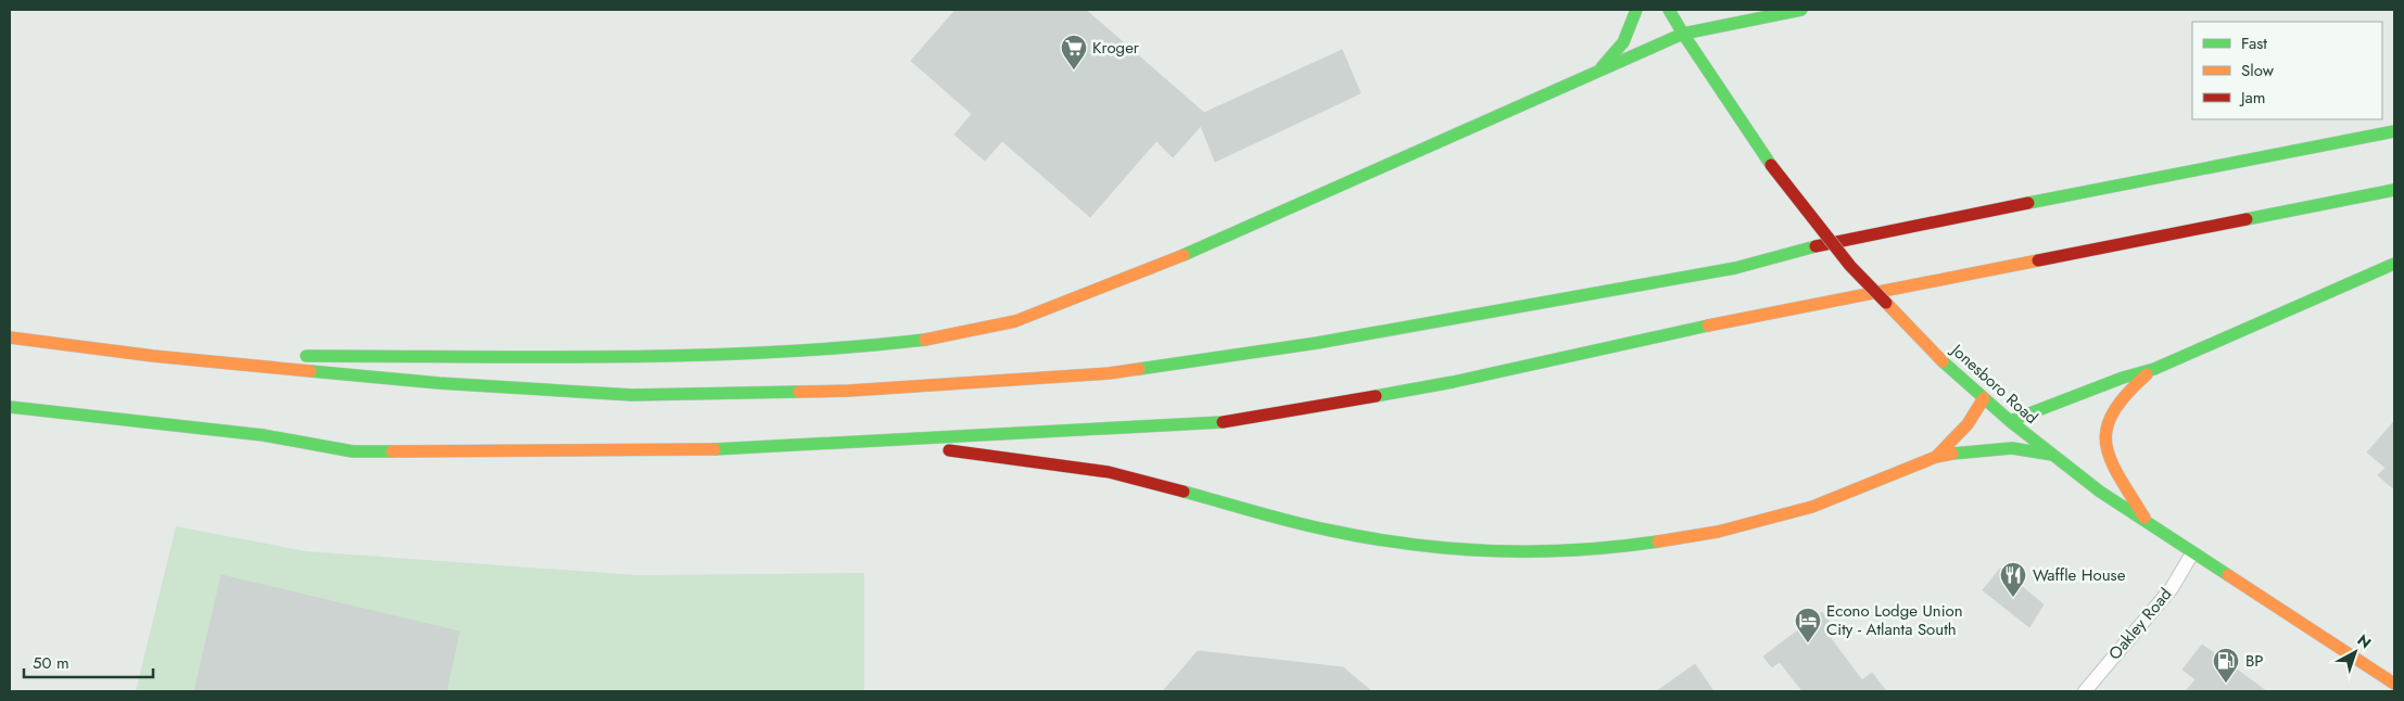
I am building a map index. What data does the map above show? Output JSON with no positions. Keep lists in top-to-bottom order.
{
  "streets": {
    "main road": ["Jonesboro Road"],
    "street": ["Oakley Road"]
  },
  "crossings": [
    ["Jonesboro Road", "Oakley Road"]
  ],
  "places": {
    "supermarket": ["Kroger"],
    "restaurant": ["Waffle House"],
    "hotel": ["Econo Lodge Union City - Atlanta South"],
    "fuel station": ["BP"]
  },
  "legend": ["Fast", "Slow", "Jam"],
  "scale_bar": "50 m",
  "north": "top right"
}
